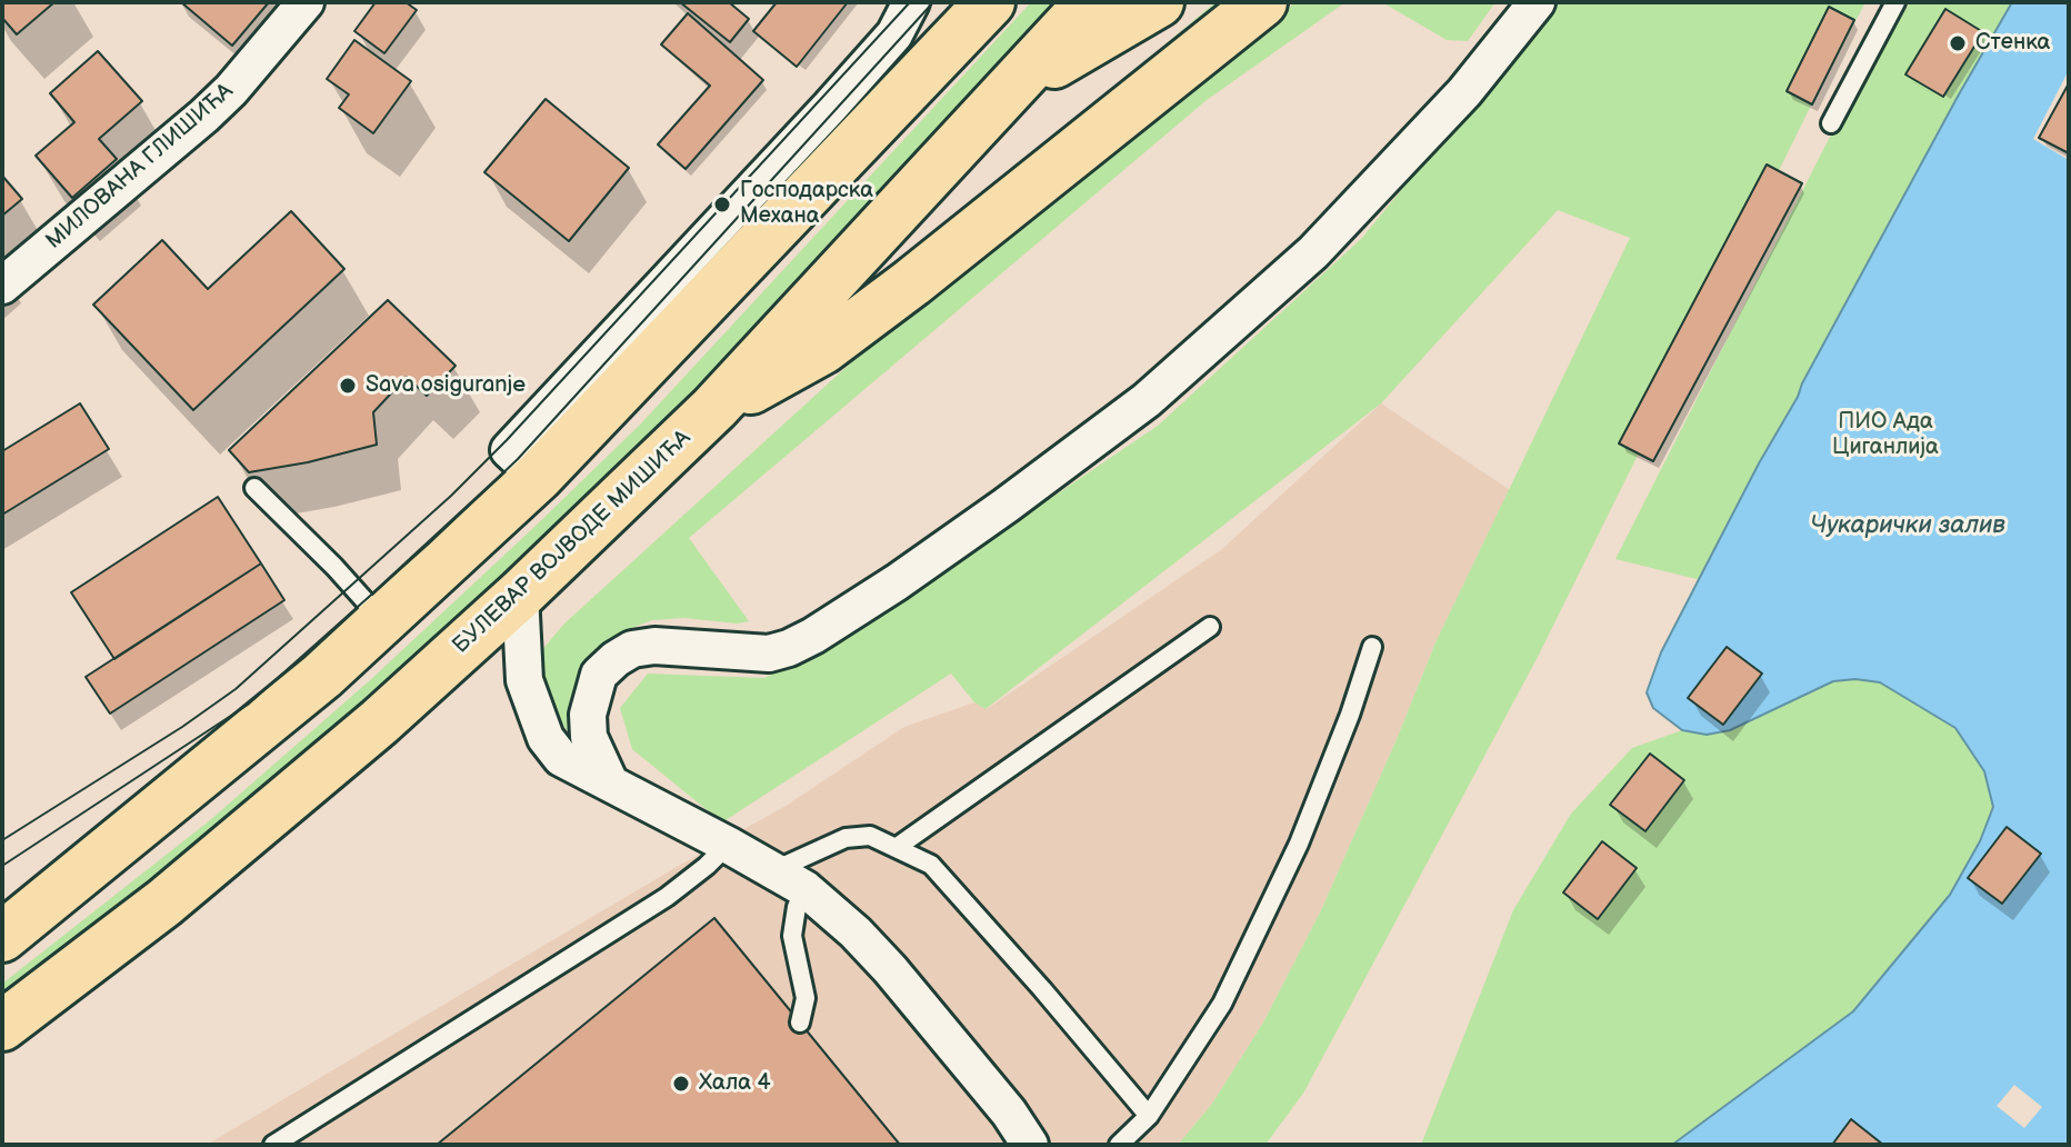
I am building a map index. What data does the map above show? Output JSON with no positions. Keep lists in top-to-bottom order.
{
  "streets": {
    "main road": ["БУЛЕВАР ВОЈВОДЕ МИШИЋА"],
    "street": ["МИЛОВАНА ГЛИШИЋА"]
  },
  "water": ["Чукарички залив"],
  "parks": ["ПИО Ада Циганлија"],
  "places": [
    "Стенка",
    "Господарска Механа",
    "Sava osiguranje",
    "Хала 4"
  ]
}
